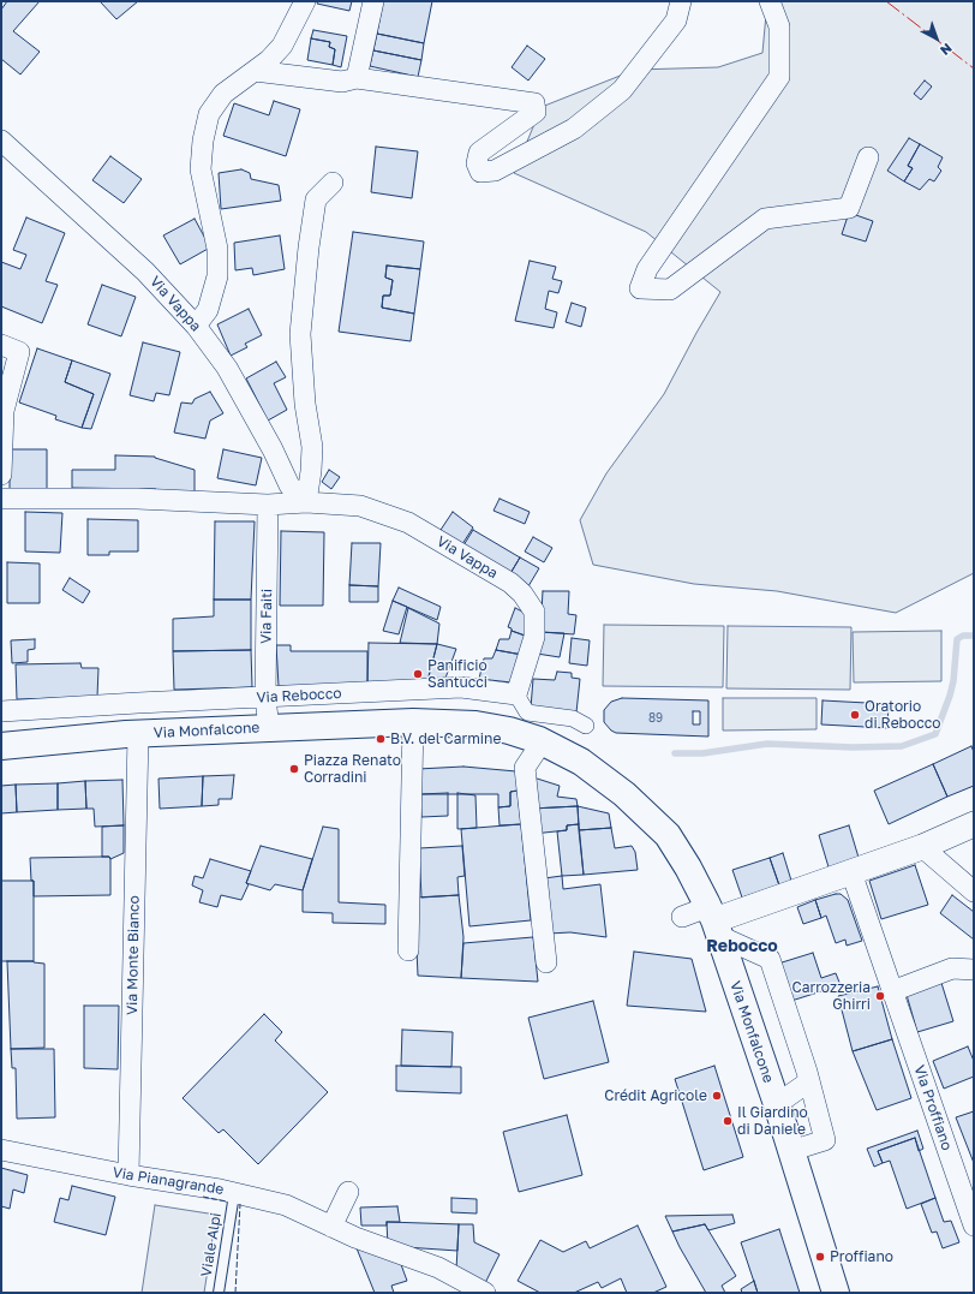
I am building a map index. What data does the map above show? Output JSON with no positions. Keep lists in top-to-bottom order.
{
  "streets": {
    "main road": ["Via Monfalcone"],
    "street": [
      "Via Vappa",
      "Via Faiti",
      "Via Rebocco",
      "Via Monte Bianco",
      "Via Proffiano",
      "Via Pianagrande"
    ],
    "lane": ["Viale Alpi"]
  },
  "crossings": [
    ["Via Vappa", "Via Faiti"],
    ["Via Vappa", "Via Rebocco"],
    ["Via Faiti", "Via Rebocco"],
    ["Via Faiti", "Via Monfalcone"],
    ["Via Monfalcone", "Via Monte Bianco"],
    ["Via Monte Bianco", "Via Pianagrande"]
  ],
  "districts": ["Rebocco"],
  "places": [
    "Panificio Santucci",
    "Oratorio di Rebocco",
    "B.V. del Carmine",
    "Piazza Renato Corradini",
    "Carrozzeria Ghirri",
    "Crédit Agricole",
    "Il Giardino di Daniele",
    "Proffiano"
  ],
  "house_numbers": ["89"],
  "north": "bottom right"
}
